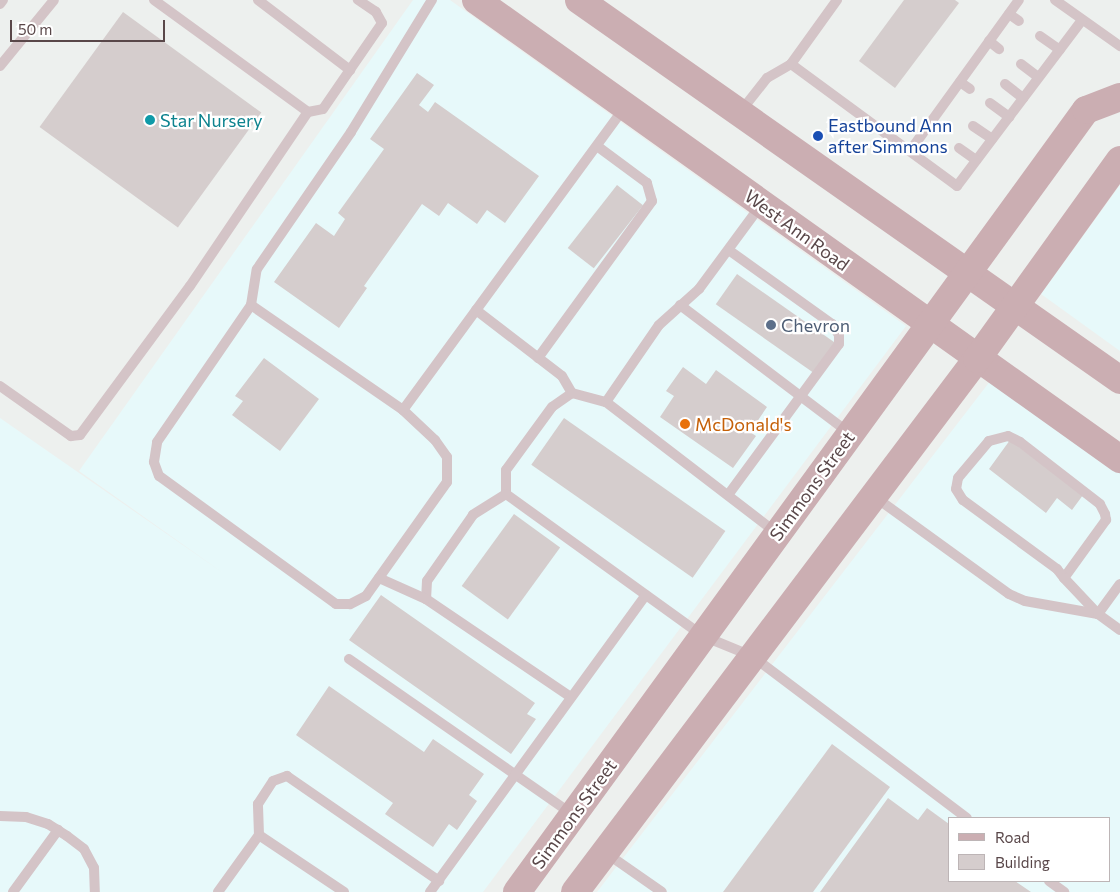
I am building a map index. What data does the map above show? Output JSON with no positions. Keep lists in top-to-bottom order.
{
  "streets": {
    "main road": ["West Ann Road", "Simmons Street"]
  },
  "crossings": [
    ["West Ann Road", "Simmons Street"]
  ],
  "places": [
    "Star Nursery",
    "Eastbound Ann after Simmons",
    "Chevron",
    "McDonald's"
  ],
  "legend": ["Road", "Building"],
  "scale_bar": "50 m"
}
